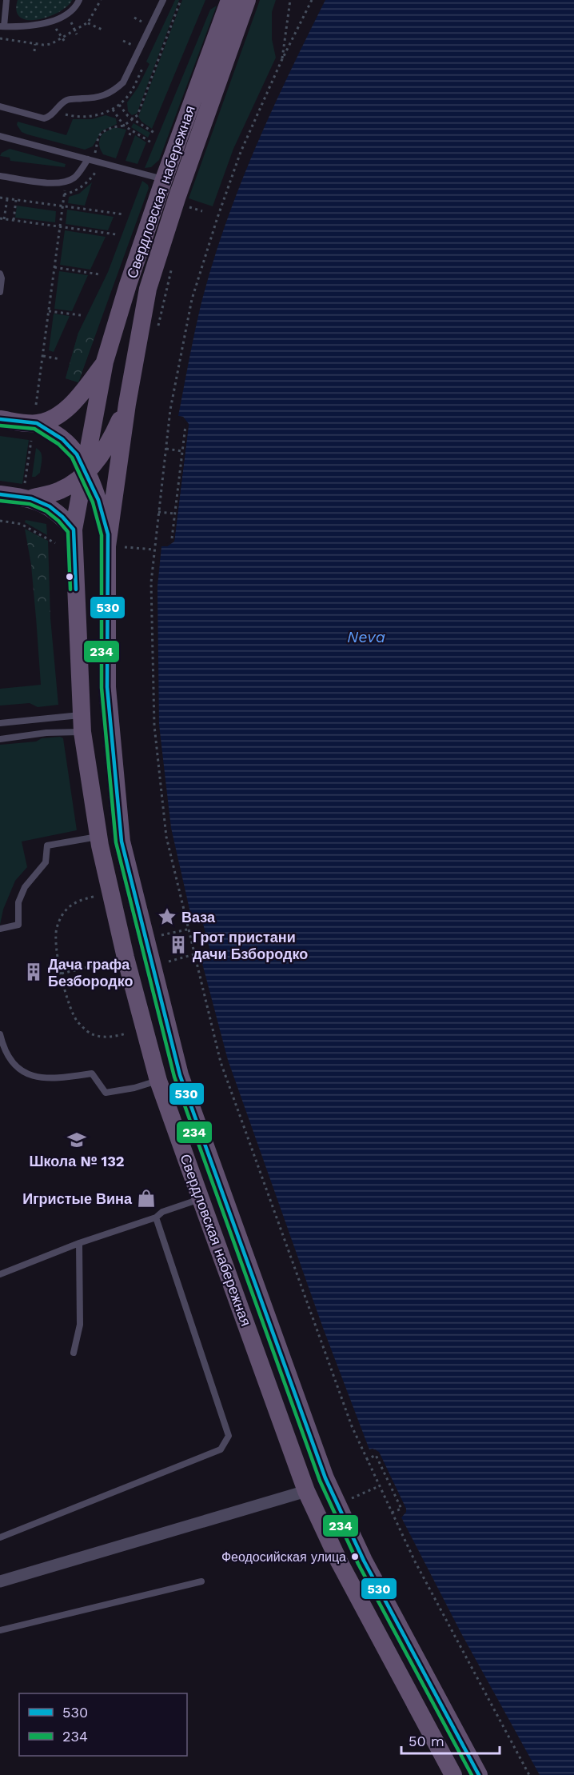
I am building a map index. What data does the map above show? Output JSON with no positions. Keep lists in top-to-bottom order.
{
  "streets": {
    "main road": ["Свердловская набережная"]
  },
  "water": ["Neva"],
  "places": {
    "place": ["Ваза"],
    "building": ["Грот пристани дачи Бзбородко", "Дача графа Безбородко"],
    "school or university": ["Школа № 132"],
    "shop": ["Игристые Вина"],
    "other": ["Феодосийская улица"]
  },
  "lines": ["transit line 530", "transit line 234"],
  "legend": ["530", "234"],
  "scale_bar": "50 m"
}
